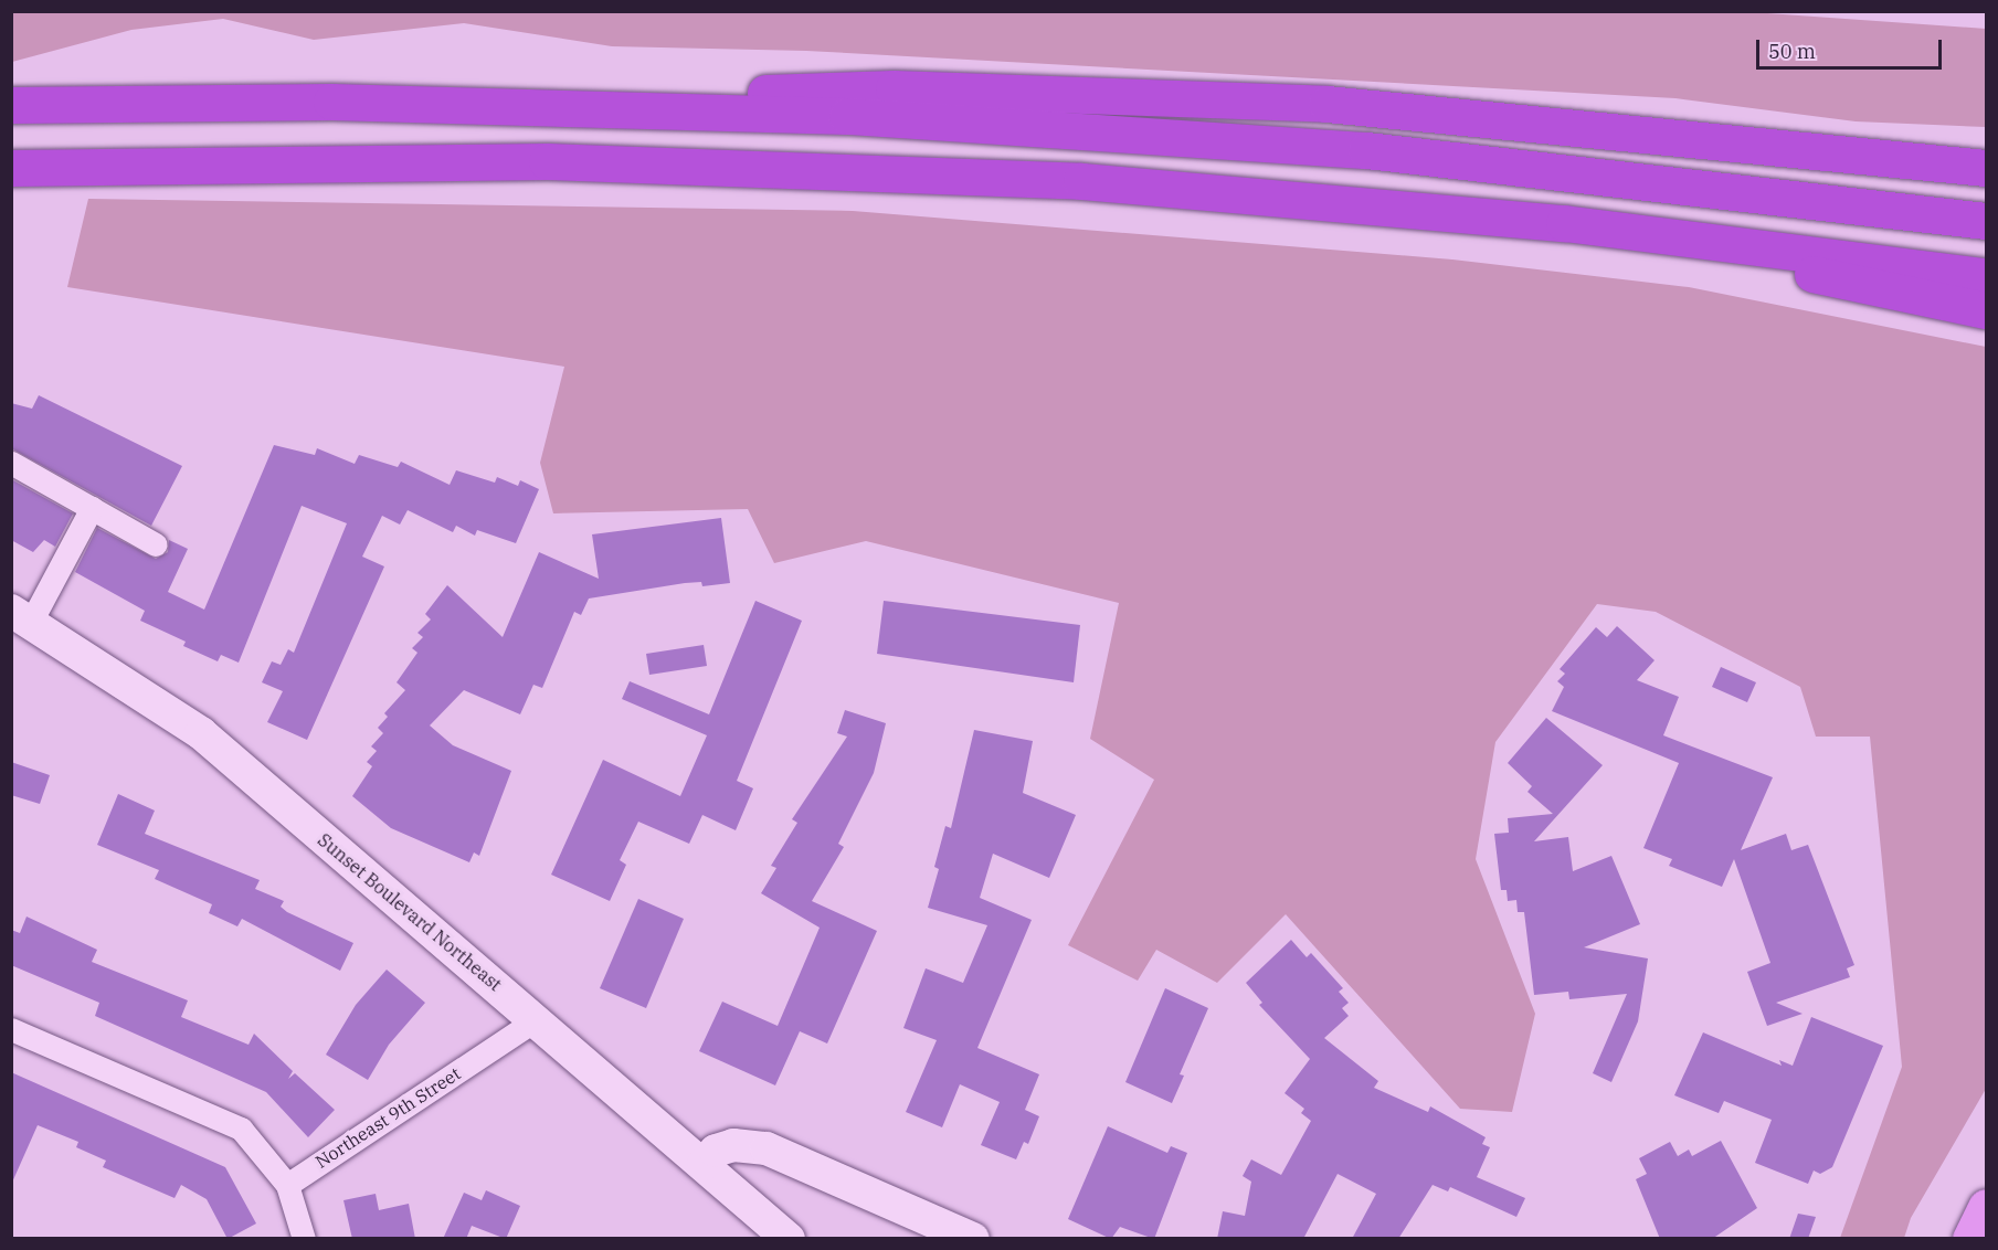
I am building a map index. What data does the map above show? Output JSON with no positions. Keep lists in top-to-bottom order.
{
  "streets": {
    "main road": ["Sunset Boulevard Northeast"],
    "street": ["Northeast 9th Street"]
  },
  "crossings": [
    ["Sunset Boulevard Northeast", "Northeast 9th Street"]
  ],
  "scale_bar": "50 m"
}
